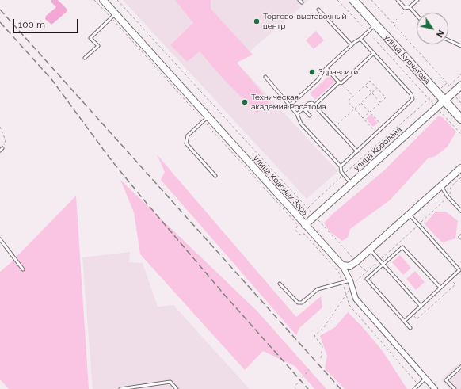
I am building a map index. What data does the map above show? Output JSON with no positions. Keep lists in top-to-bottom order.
{
  "streets": {
    "main road": ["улица Курчатова", "улица Королёва"],
    "street": ["улица Красных Зорь"]
  },
  "crossings": [
    ["улица Курчатова", "улица Королёва"],
    ["улица Королёва", "улица Красных Зорь"]
  ],
  "places": ["Торгово-выставочный центр", "Здравсити", "Техническая академия Росатома"],
  "scale_bar": "100 m",
  "north": "bottom right"
}
